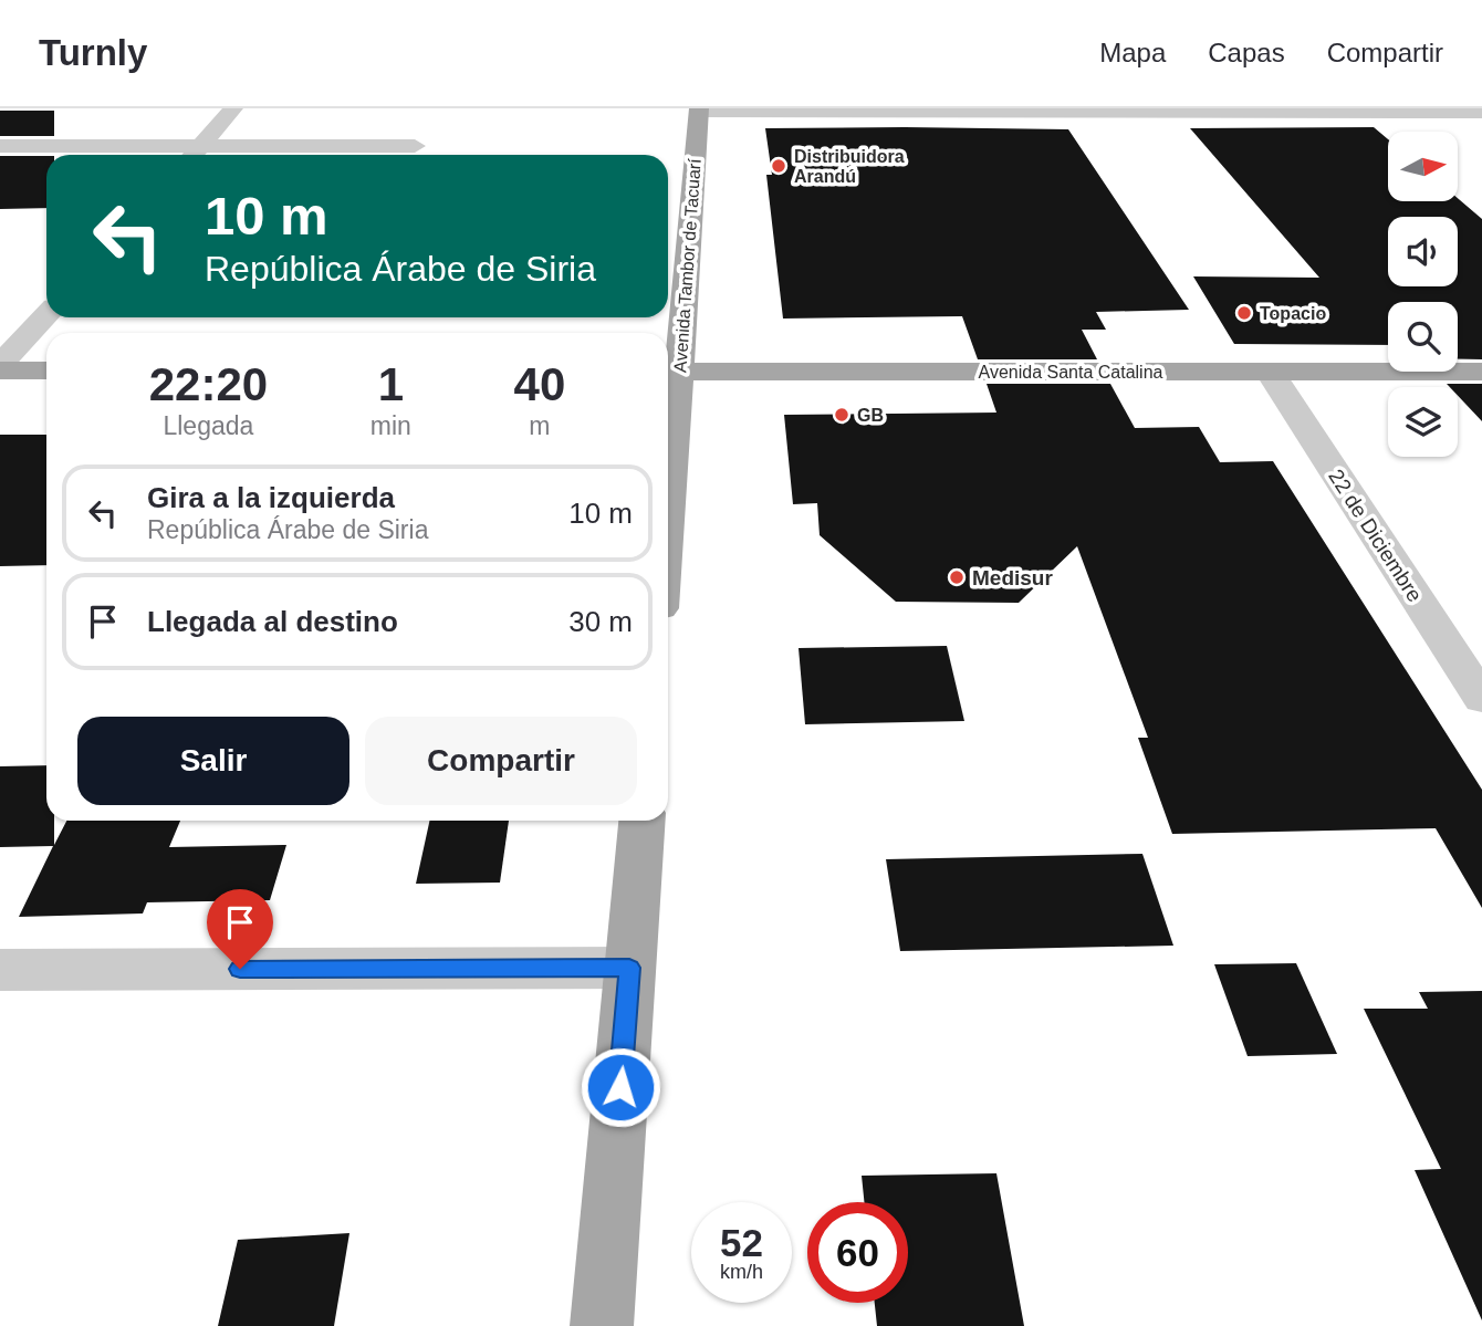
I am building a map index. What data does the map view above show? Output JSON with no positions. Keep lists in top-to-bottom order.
{
  "streets": {
    "main road": ["Avenida Tambor de Tacuarí", "Avenida Santa Catalina"],
    "street": ["22 de Diciembre"]
  },
  "crossings": [
    ["Avenida Tambor de Tacuarí", "Avenida Santa Catalina"],
    ["Avenida Santa Catalina", "22 de Diciembre"]
  ],
  "places": [
    "Distribuidora Arandú",
    "Topacio",
    "GB",
    "Medisur"
  ],
  "north": "right",
  "page": {
    "header": "Turnly",
    "nav": ["Mapa", "Capas", "Compartir"],
    "turn": ["10 m", "República Árabe de Siria"],
    "eta": [
      "22:20",
      "Llegada",
      "1",
      "min",
      "40",
      "m"
    ],
    "list": [
      {
        "name": "Gira a la izquierda",
        "note": "República Árabe de Siria",
        "value": "10 m"
      },
      {
        "name": "Llegada al destino",
        "value": "30 m"
      }
    ],
    "buttons": ["Salir", "Compartir"],
    "speed": "52 km/h",
    "limit": "60"
  }
}
